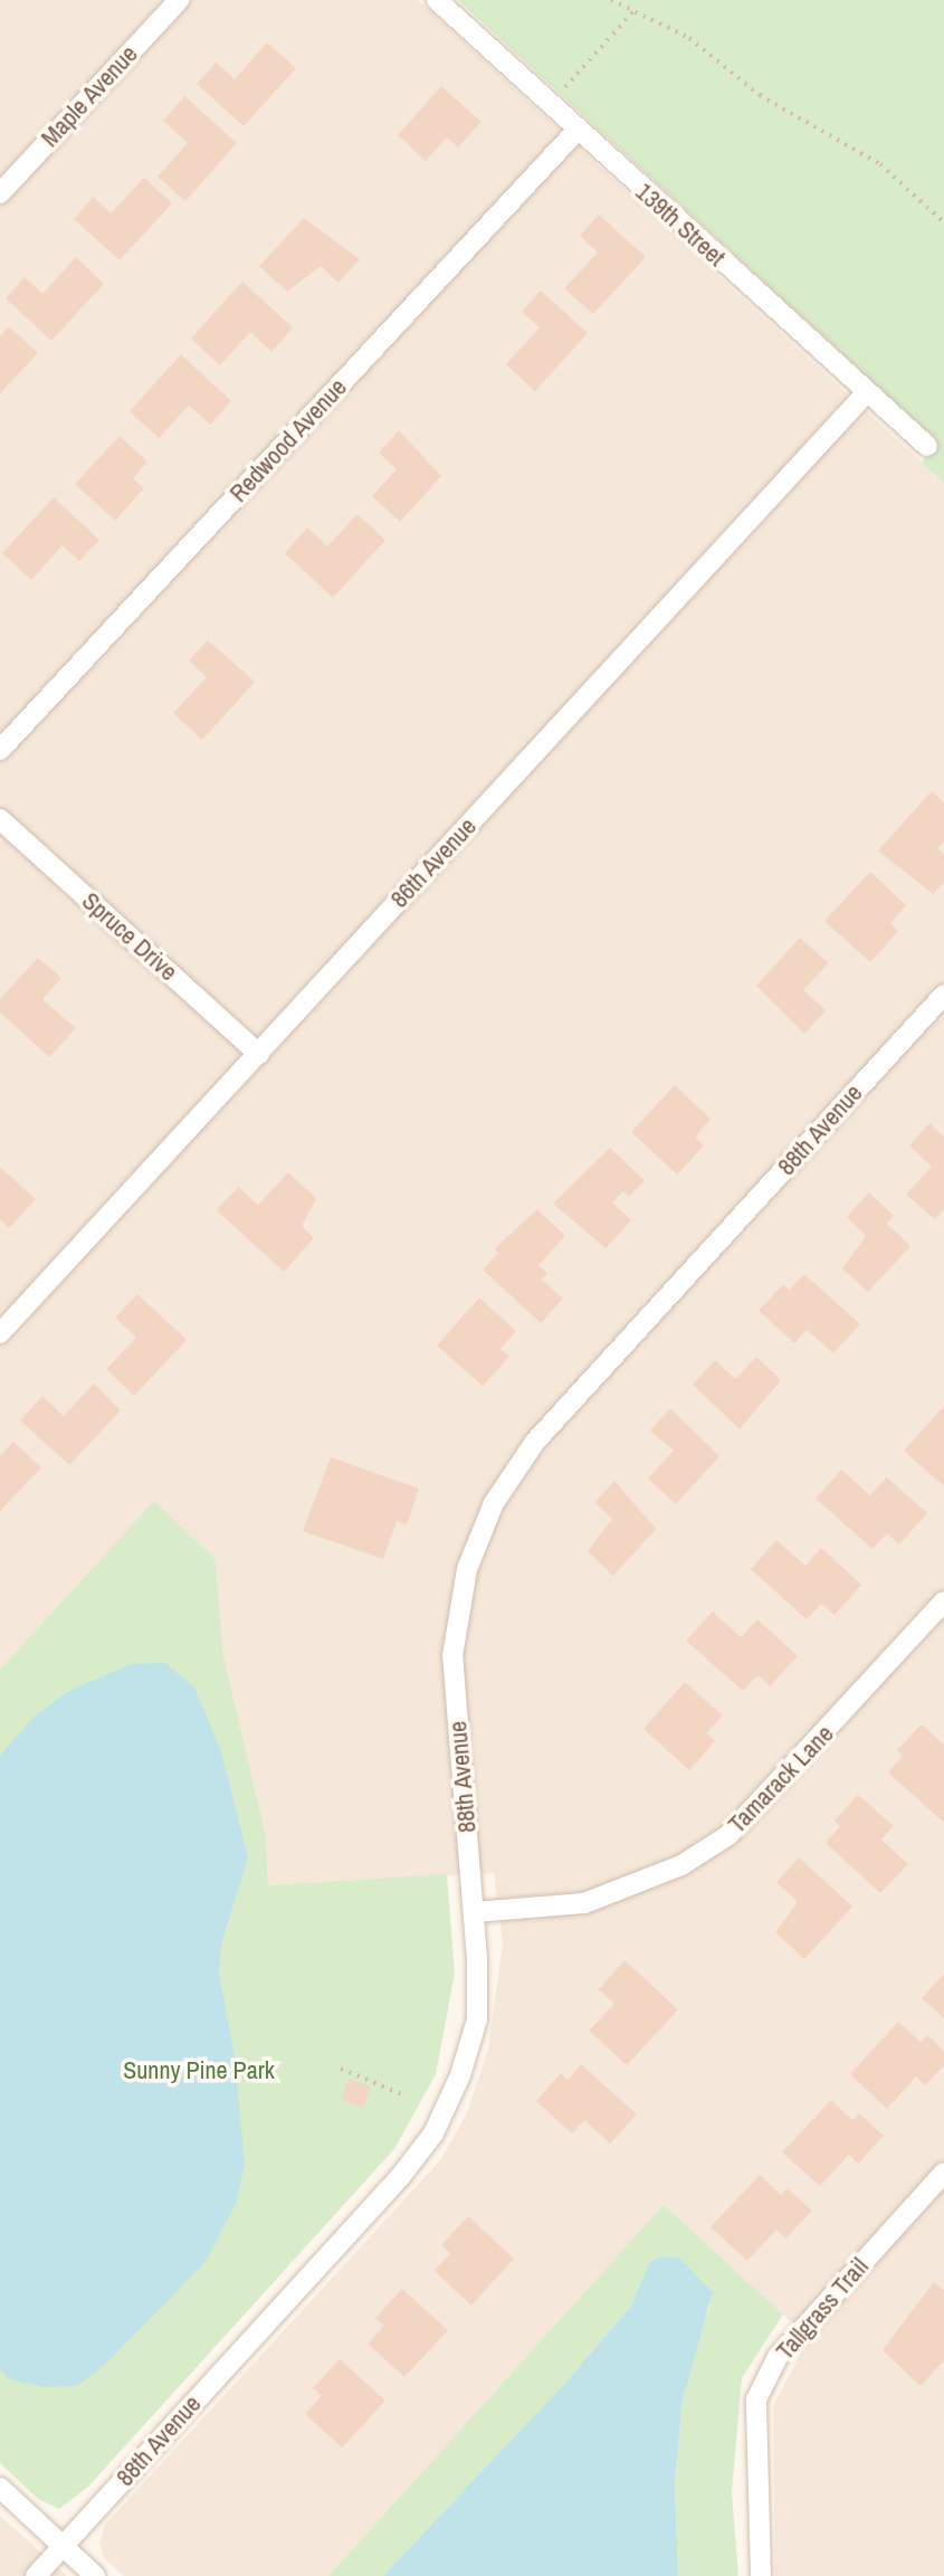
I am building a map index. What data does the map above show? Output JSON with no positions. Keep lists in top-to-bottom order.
{
  "streets": {
    "street": [
      "Maple Avenue",
      "139th Street",
      "Redwood Avenue",
      "86th Avenue",
      "Spruce Drive",
      "88th Avenue",
      "Tamarack Lane",
      "Tallgrass Trail"
    ]
  },
  "crossings": [
    ["139th Street", "Redwood Avenue"],
    ["139th Street", "86th Avenue"],
    ["86th Avenue", "Spruce Drive"],
    ["88th Avenue", "Tamarack Lane"]
  ],
  "parks": ["Sunny Pine Park"]
}
